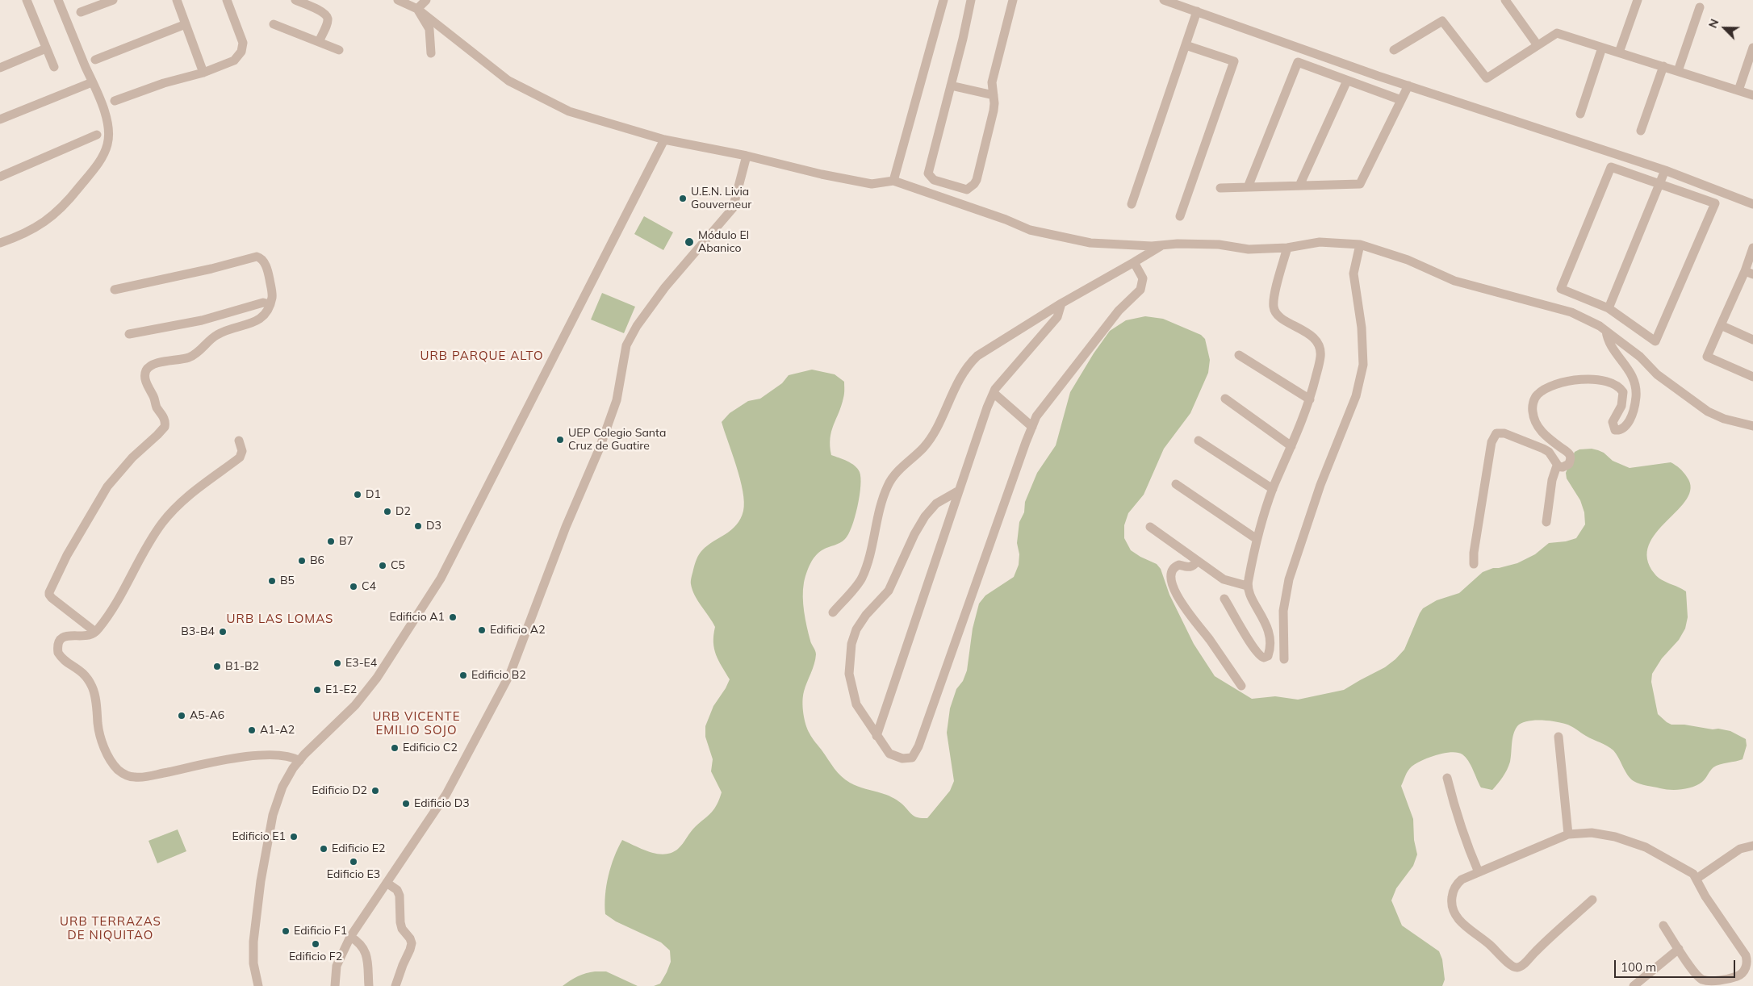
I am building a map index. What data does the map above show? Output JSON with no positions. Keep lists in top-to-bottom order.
{
  "districts": [
    "URB PARQUE ALTO",
    "URB LAS LOMAS",
    "URB VICENTE EMILIO SOJO",
    "URB TERRAZAS DE NIQUITAO"
  ],
  "places": [
    "U.E.N. Livia Gouverneur",
    "Módulo El Abanico",
    "UEP Colegio Santa Cruz de Guatire",
    "D1",
    "D2",
    "D3",
    "B7",
    "B6",
    "C5",
    "B5",
    "C4",
    "Edificio A1",
    "Edificio A2",
    "B3-B4",
    "E3-E4",
    "B1-B2",
    "Edificio B2",
    "E1-E2",
    "A5-A6",
    "A1-A2",
    "Edificio C2",
    "Edificio D2",
    "Edificio D3",
    "Edificio E1",
    "Edificio E2",
    "Edificio E3",
    "Edificio F1",
    "Edificio F2"
  ],
  "scale_bar": "100 m",
  "north": "top left"
}
